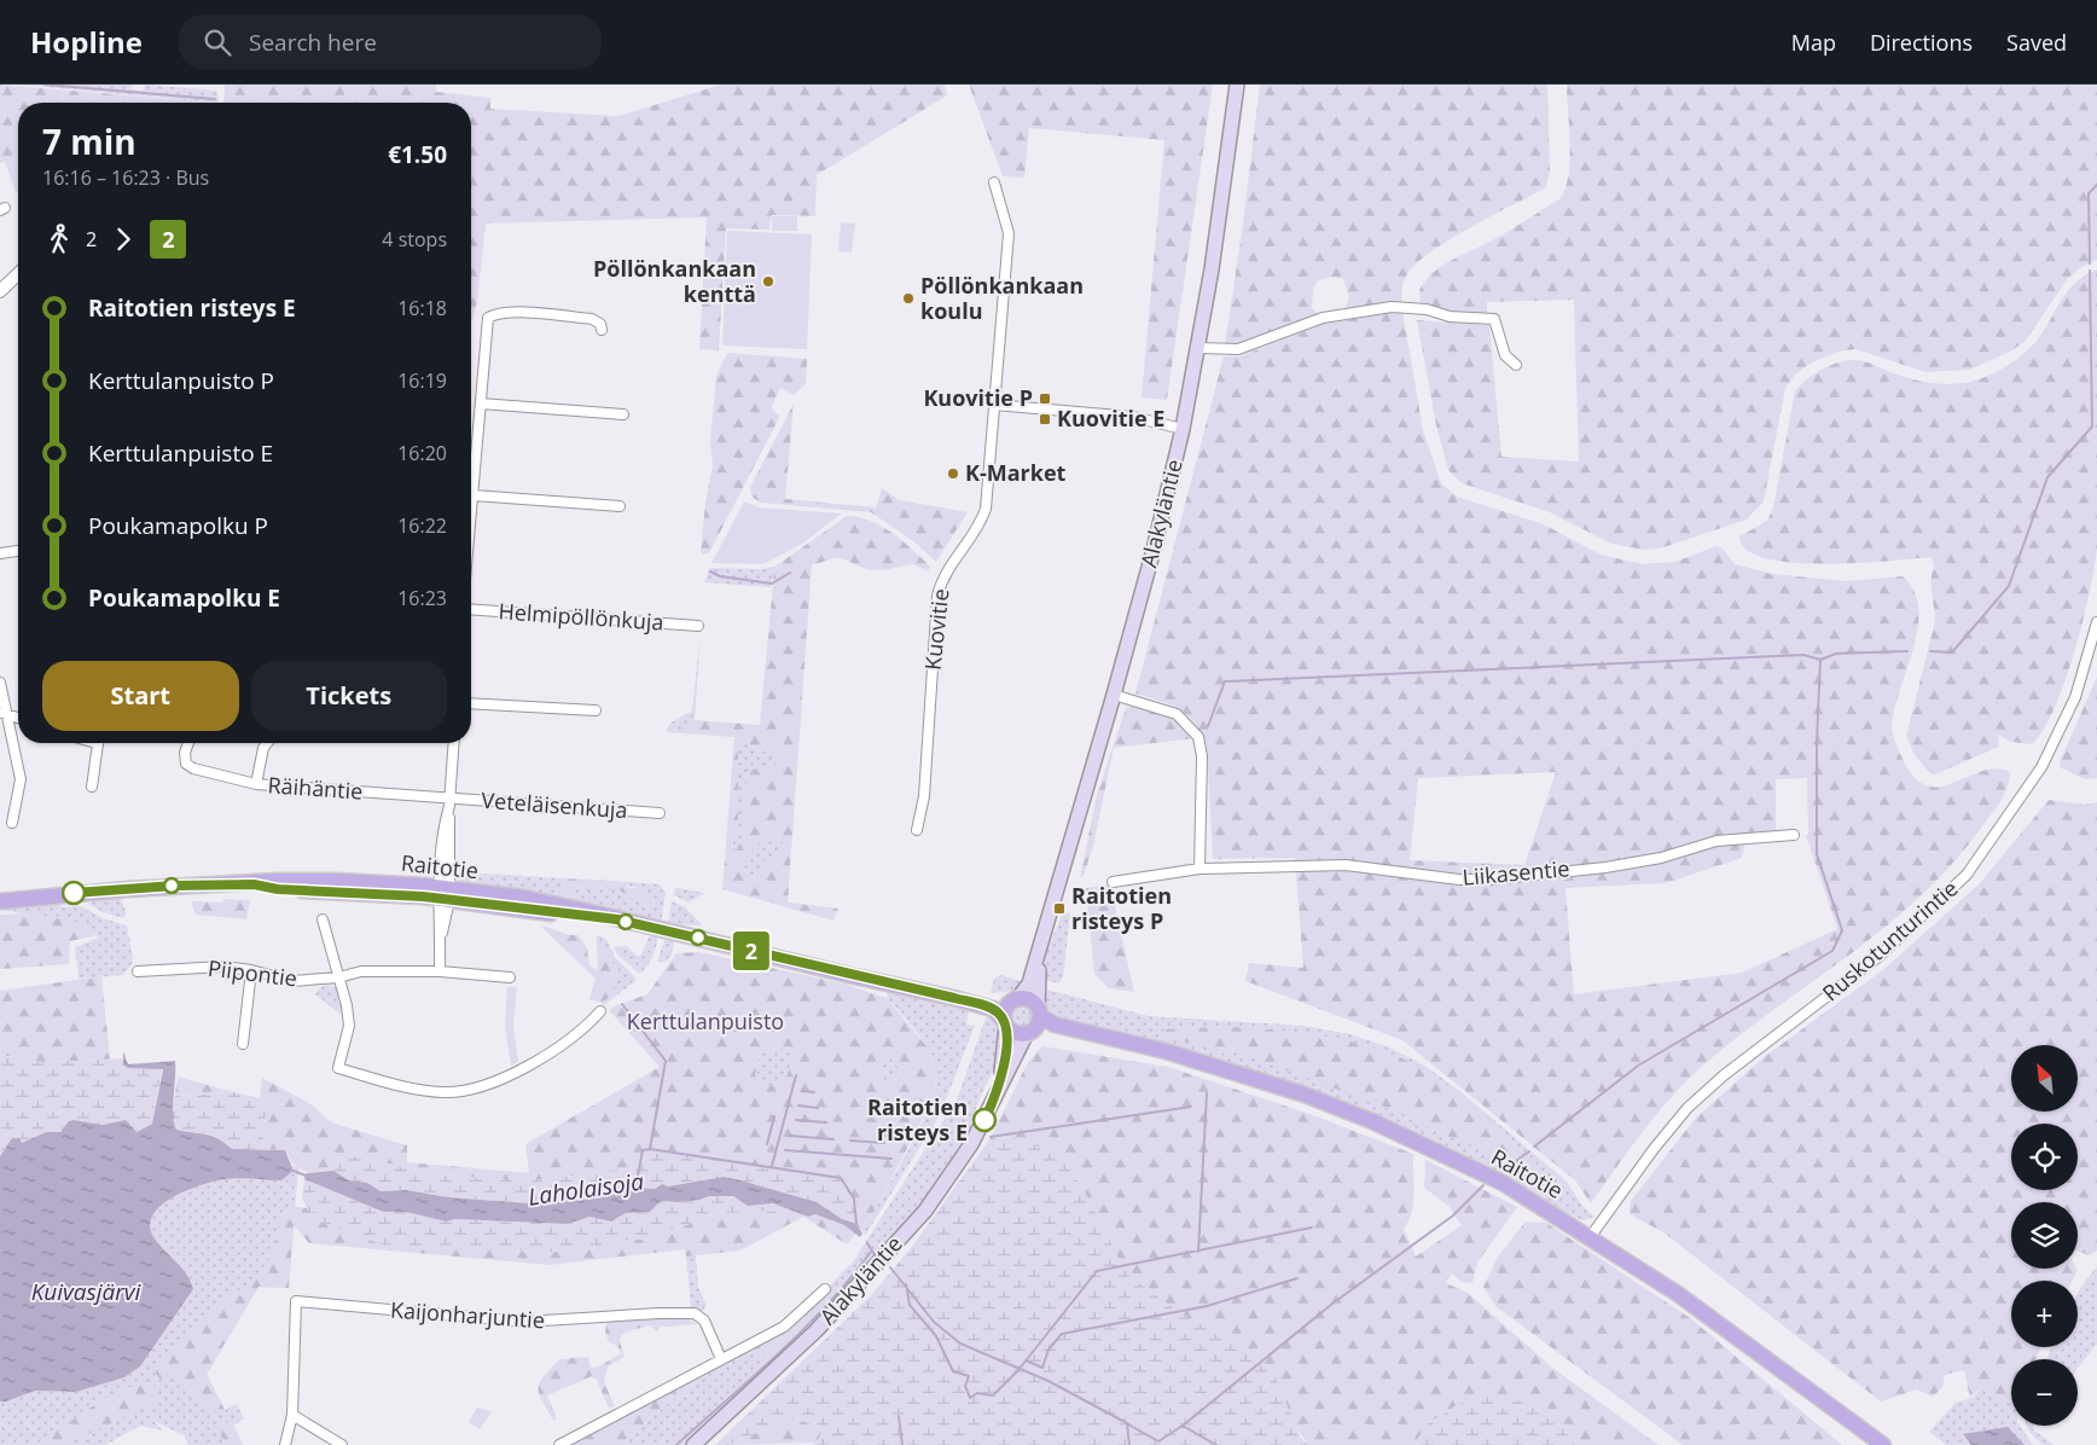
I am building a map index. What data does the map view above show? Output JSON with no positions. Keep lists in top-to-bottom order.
{
  "streets": {
    "main road": ["Alakyläntie", "Raitotie"],
    "street": [
      "Helmipöllönkuja",
      "Kuovitie",
      "Räihäntie",
      "Veteläisenkuja",
      "Liikasentie",
      "Ruskotunturintie",
      "Piipontie",
      "Kaijonharjuntie"
    ]
  },
  "crossings": [
    ["Alakyläntie", "Raitotie"],
    ["Räihäntie", "Veteläisenkuja"],
    ["Raitotie", "Ruskotunturintie"]
  ],
  "water": ["Laholaisoja", "Kuivasjärvi"],
  "parks": ["Kerttulanpuisto"],
  "places": {
    "other": [
      "Pöllönkankaan kenttä",
      "Pöllönkankaan koulu",
      "K-Market",
      "Raitotien risteys E"
    ],
    "transit": ["Kuovitie P", "Kuovitie E", "Raitotien risteys P"]
  },
  "lines": ["bus line 2"],
  "north": "top left",
  "page": {
    "header": "Hopline",
    "search": "Search here",
    "nav": ["Map", "Directions", "Saved"],
    "on_map": "2",
    "heading": ["7 min", "16:16 – 16:23 · Bus", "€1.50"],
    "legs": ["2", "2", "4 stops"],
    "list": [
      {
        "name": "Raitotien risteys E",
        "value": "16:18"
      },
      {
        "name": "Kerttulanpuisto P",
        "value": "16:19"
      },
      {
        "name": "Kerttulanpuisto E",
        "value": "16:20"
      },
      {
        "name": "Poukamapolku P",
        "value": "16:22"
      },
      {
        "name": "Poukamapolku E",
        "value": "16:23"
      }
    ],
    "buttons": ["Start", "Tickets"],
    "map_buttons": ["+", "−"]
  }
}
